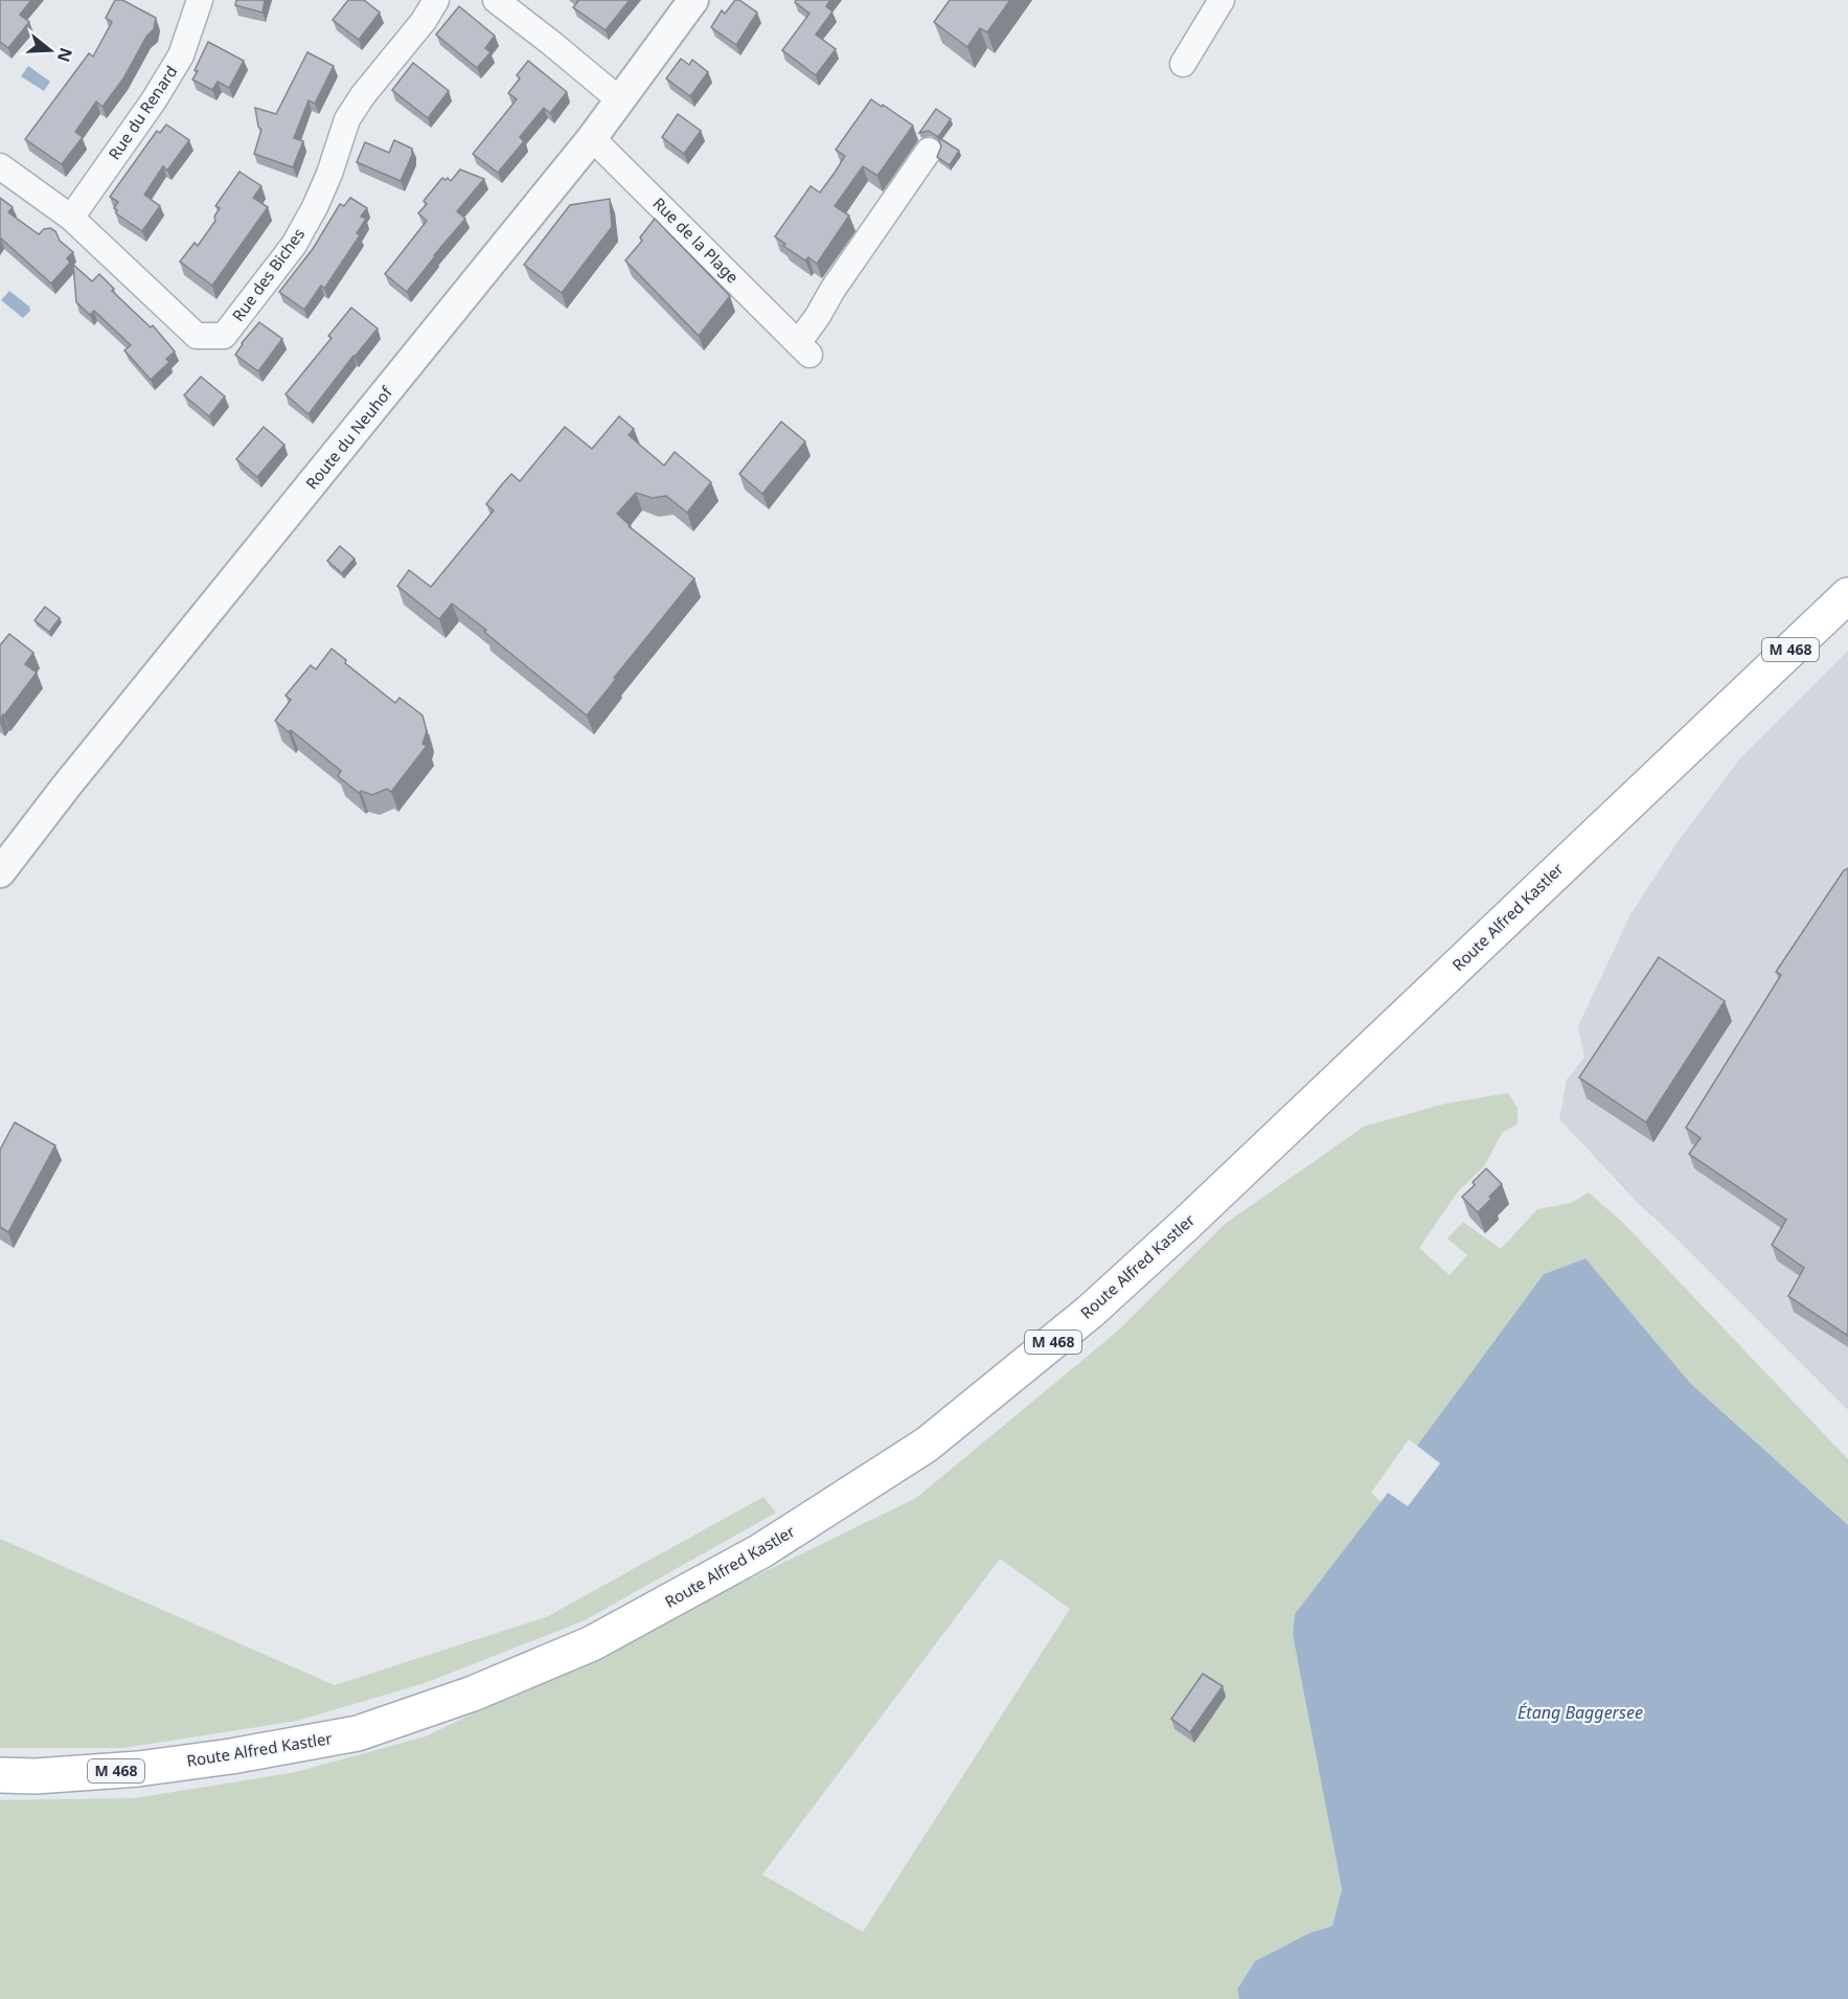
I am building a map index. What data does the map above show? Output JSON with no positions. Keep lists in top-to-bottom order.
{
  "streets": {
    "main road": ["M 468", "Route Alfred Kastler"],
    "street": [
      "Rue du Renard",
      "Rue de la Plage",
      "Rue des Biches",
      "Route du Neuhof"
    ]
  },
  "crossings": [
    ["Rue du Renard", "Rue des Biches"],
    ["Rue de la Plage", "Route du Neuhof"]
  ],
  "water": ["Étang Baggersee"],
  "north": "right"
}
